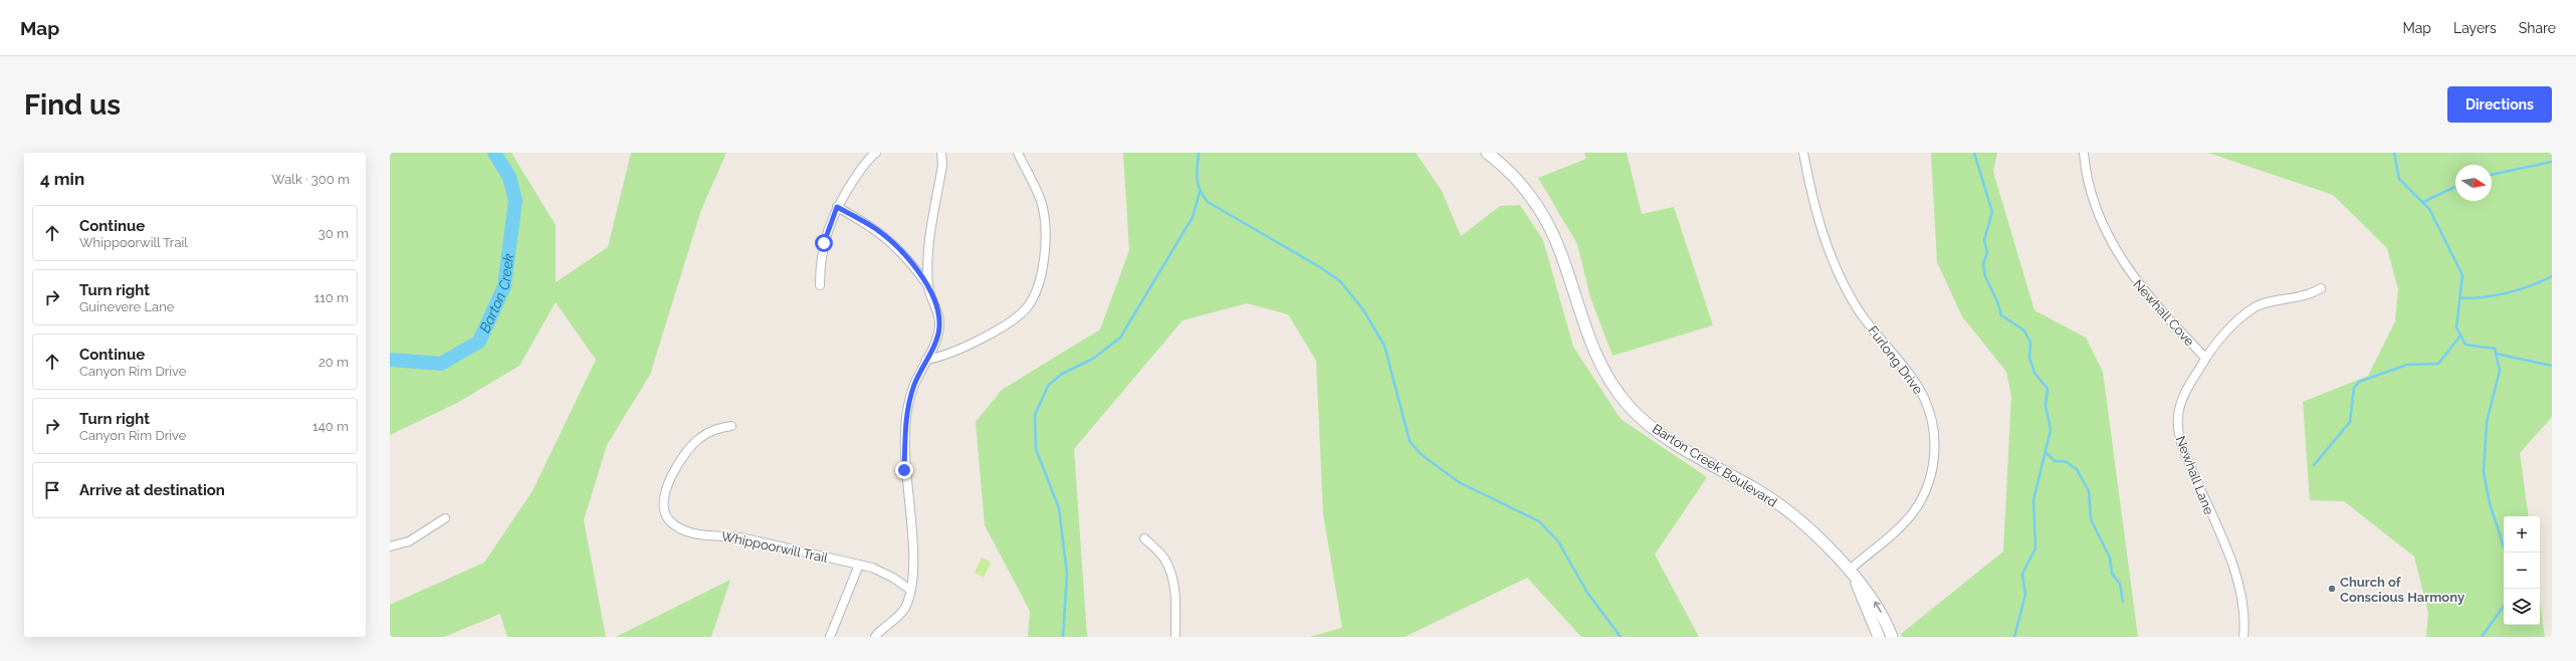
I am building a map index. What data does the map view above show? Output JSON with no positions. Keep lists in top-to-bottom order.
{
  "streets": {
    "street": [
      "Newhall Cove",
      "Furlong Drive",
      "Barton Creek Boulevard",
      "Newhall Lane",
      "Whippoorwill Trail"
    ]
  },
  "crossings": [
    ["Newhall Cove", "Newhall Lane"],
    ["Furlong Drive", "Barton Creek Boulevard"]
  ],
  "water": ["Barton Creek"],
  "places": ["Church of Conscious Harmony"],
  "north": "right",
  "page": {
    "header": "Map",
    "nav": ["Map", "Layers", "Share"],
    "buttons": "Directions",
    "title": "Find us",
    "heading": ["4 min", "Walk · 300 m"],
    "list": [
      ["Continue", "Whippoorwill Trail", "30 m"],
      ["Turn right", "Guinevere Lane", "110 m"],
      ["Continue", "Canyon Rim Drive", "20 m"],
      ["Turn right", "Canyon Rim Drive", "140 m"],
      "Arrive at destination"
    ],
    "map_buttons": ["+", "−"]
  }
}
